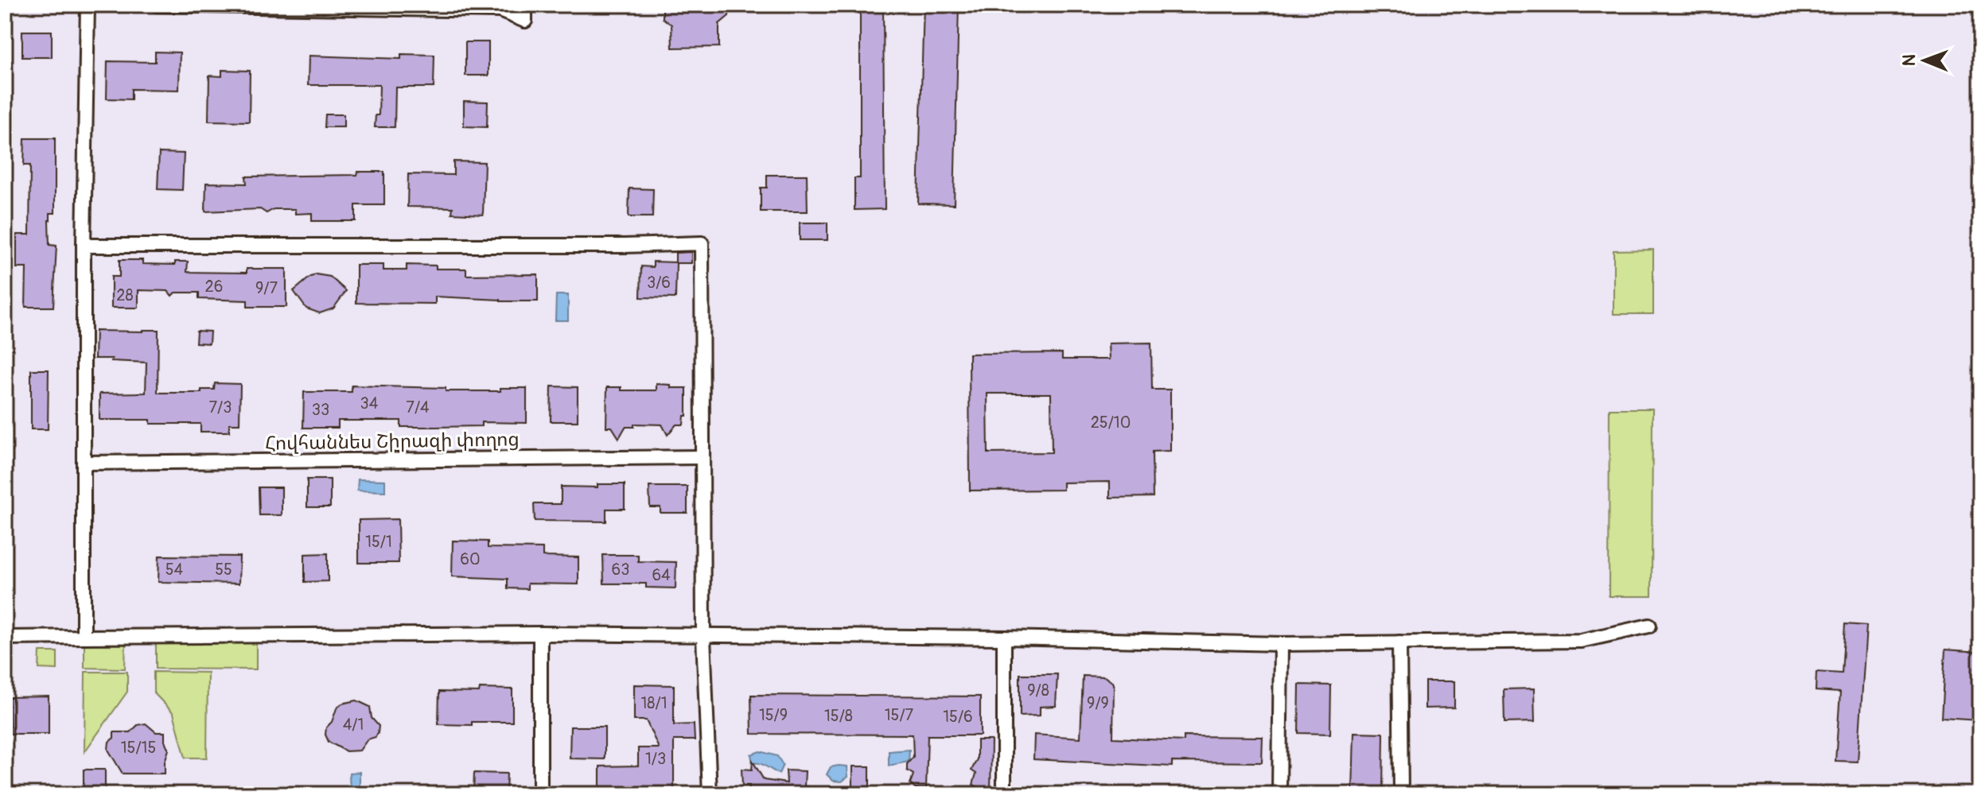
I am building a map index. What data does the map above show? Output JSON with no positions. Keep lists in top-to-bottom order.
{
  "streets": {
    "street": ["Հովհաննես Շիրազի փողոց"]
  },
  "house_numbers": [
    "3/6",
    "26",
    "9/7",
    "28",
    "34",
    "7/3",
    "7/4",
    "33",
    "25/10",
    "15/1",
    "60",
    "54",
    "55",
    "63",
    "64",
    "9/8",
    "18/1",
    "9/9",
    "15/9",
    "15/7",
    "15/8",
    "15/6",
    "4/1",
    "15/15",
    "1/3"
  ],
  "north": "left"
}
